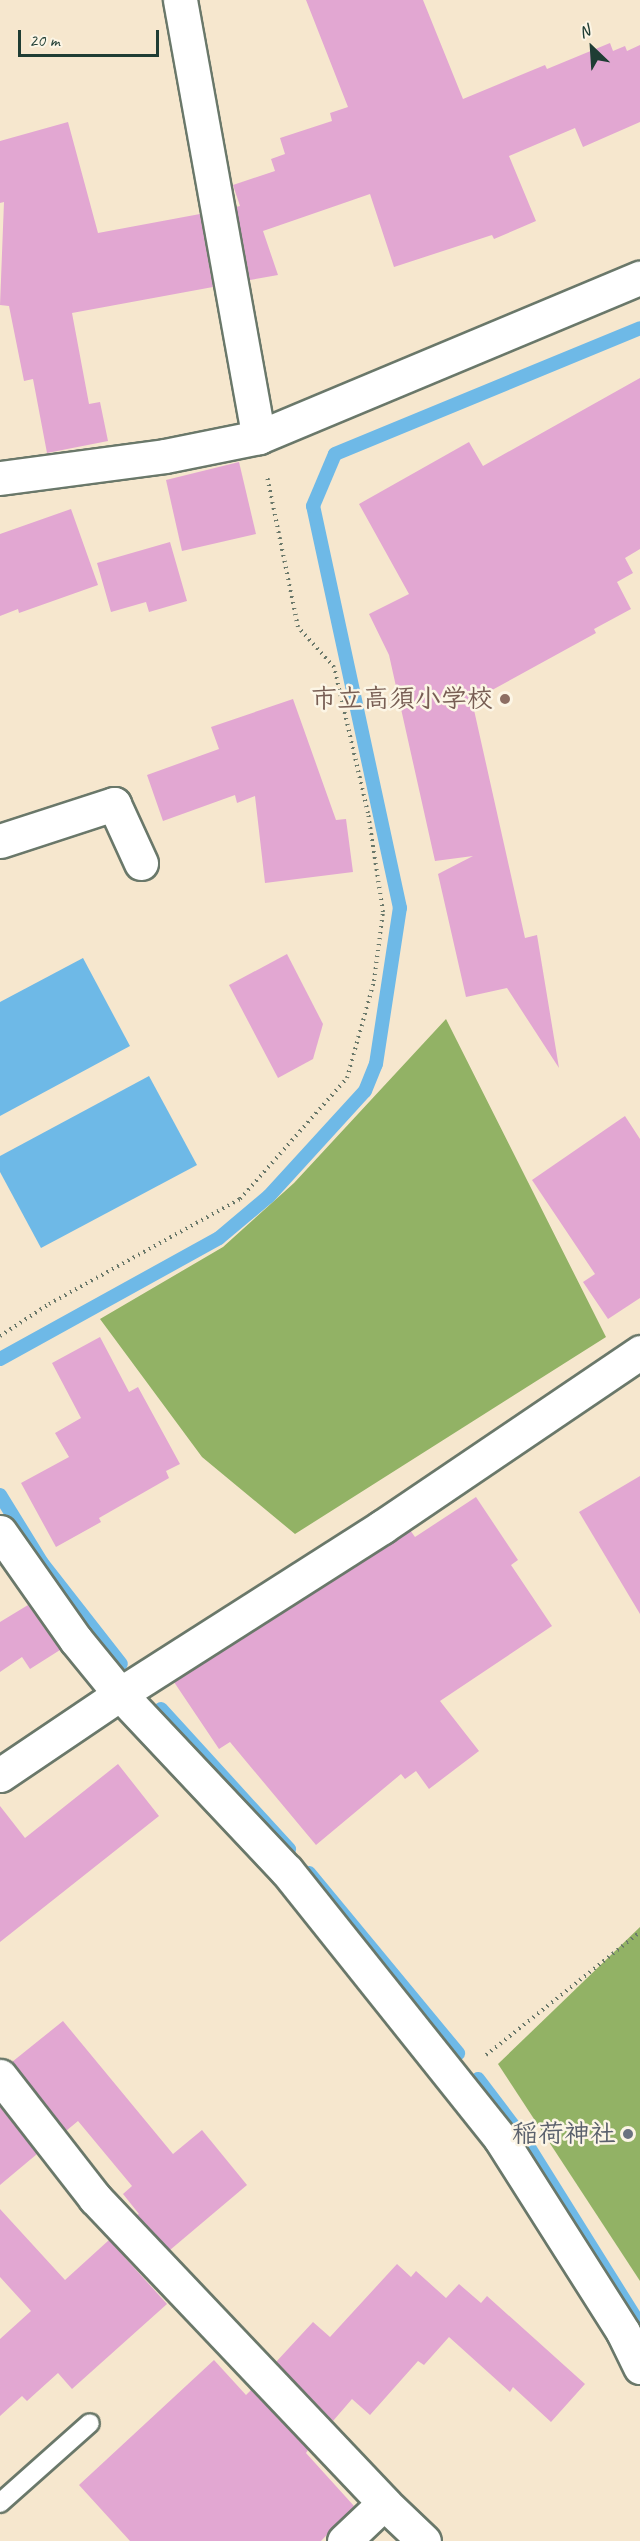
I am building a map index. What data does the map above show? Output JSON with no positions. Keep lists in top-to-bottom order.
{
  "places": ["市立高須小学校", "稲荷神社"],
  "scale_bar": "20 m",
  "north": "top left"
}
